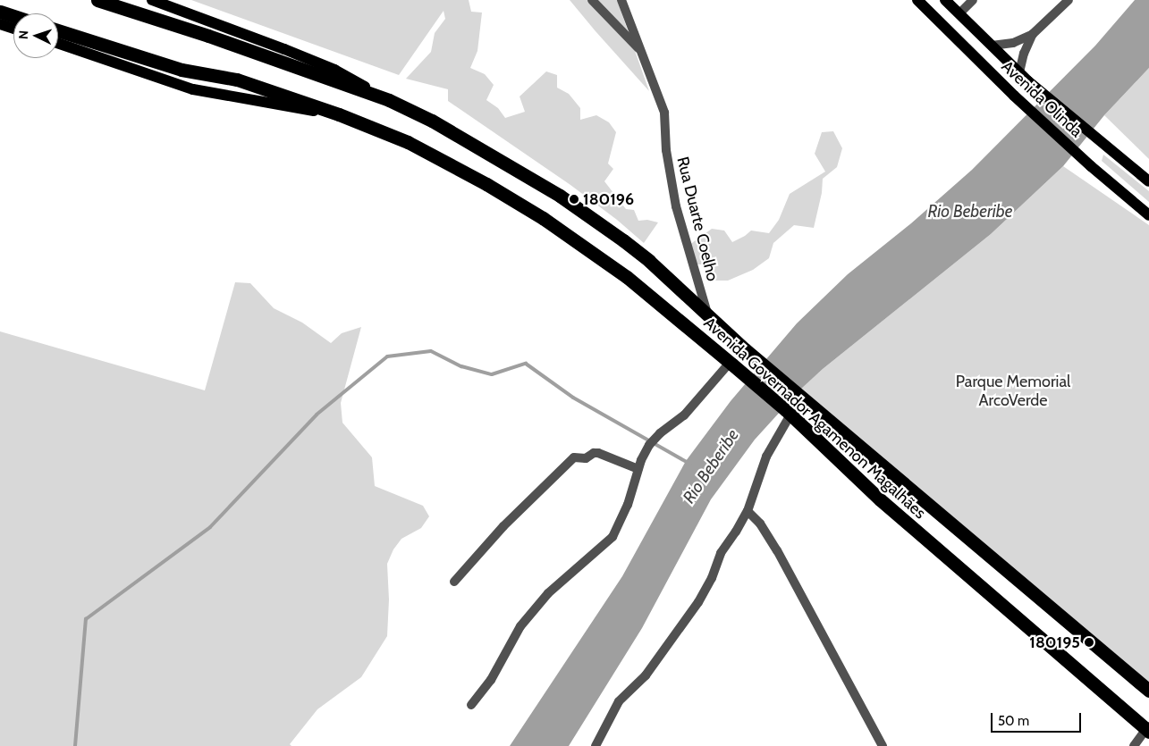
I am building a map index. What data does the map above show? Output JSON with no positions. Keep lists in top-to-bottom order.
{
  "streets": {
    "highway": ["Avenida Governador Agamenon Magalhães"],
    "main road": ["Avenida Olinda"],
    "street": ["Rua Duarte Coelho"]
  },
  "crossings": [
    ["Rua Duarte Coelho", "Avenida Governador Agamenon Magalhães"]
  ],
  "water": ["Rio Beberibe"],
  "parks": ["Parque Memorial ArcoVerde"],
  "places": ["180196", "180195"],
  "scale_bar": "50 m",
  "north": "left"
}
